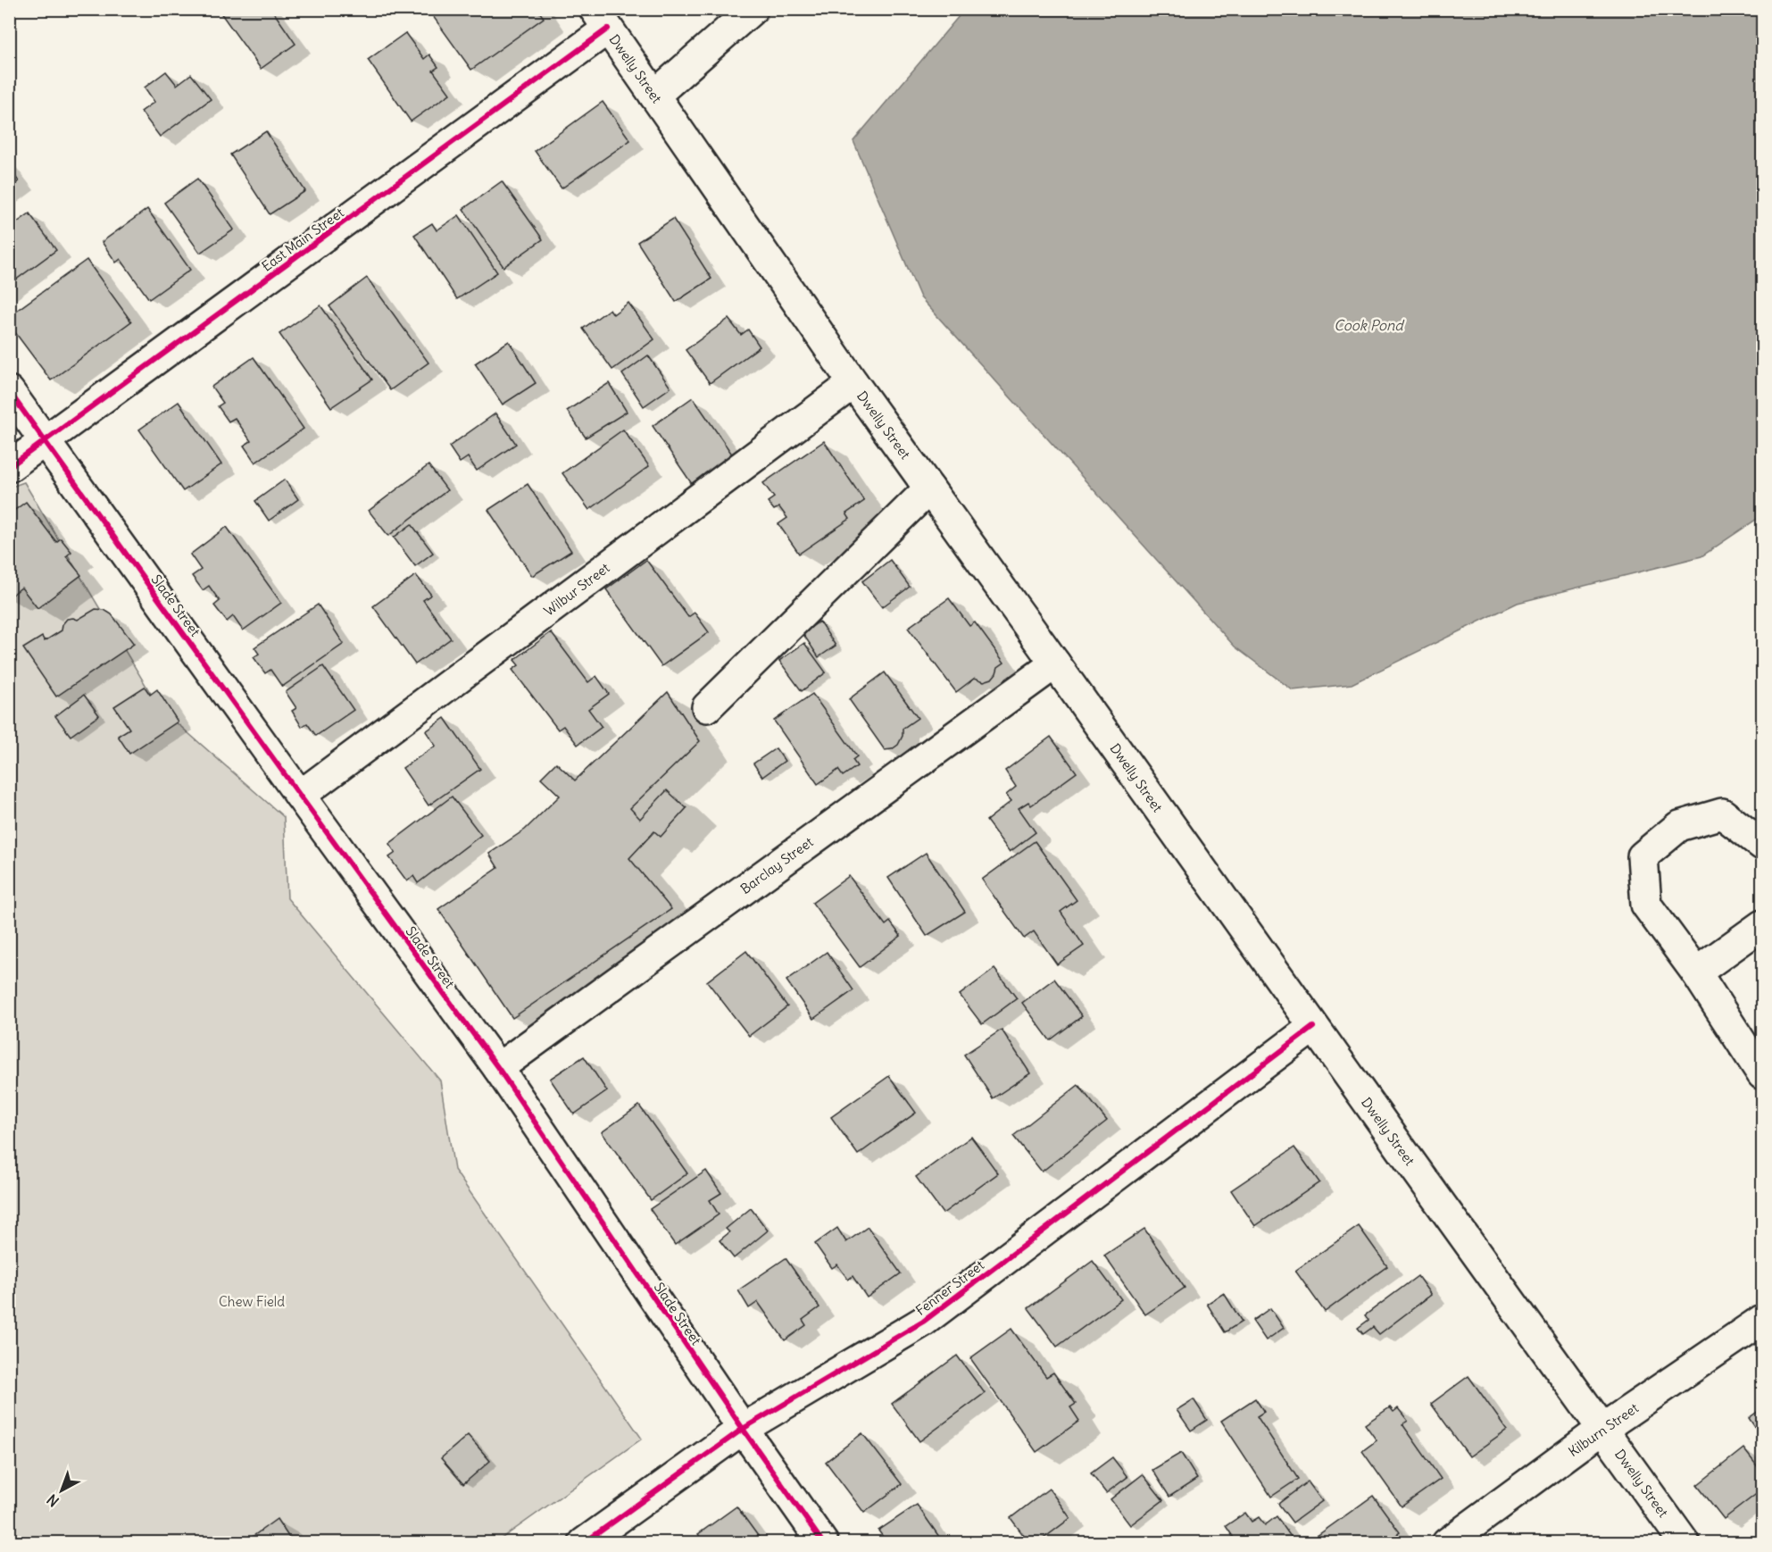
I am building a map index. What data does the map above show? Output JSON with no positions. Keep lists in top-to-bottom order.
{
  "streets": {
    "street": [
      "Dwelly Street",
      "East Main Street",
      "Wilbur Street",
      "Slade Street",
      "Barclay Street",
      "Fenner Street",
      "Kilburn Street"
    ]
  },
  "crossings": [
    ["Dwelly Street", "East Main Street"],
    ["Dwelly Street", "Wilbur Street"],
    ["Dwelly Street", "Barclay Street"],
    ["Dwelly Street", "Fenner Street"],
    ["Dwelly Street", "Kilburn Street"],
    ["East Main Street", "Slade Street"],
    ["Wilbur Street", "Slade Street"],
    ["Slade Street", "Barclay Street"],
    ["Slade Street", "Fenner Street"]
  ],
  "water": ["Cook Pond"],
  "parks": ["Chew Field"],
  "north": "bottom left"
}
